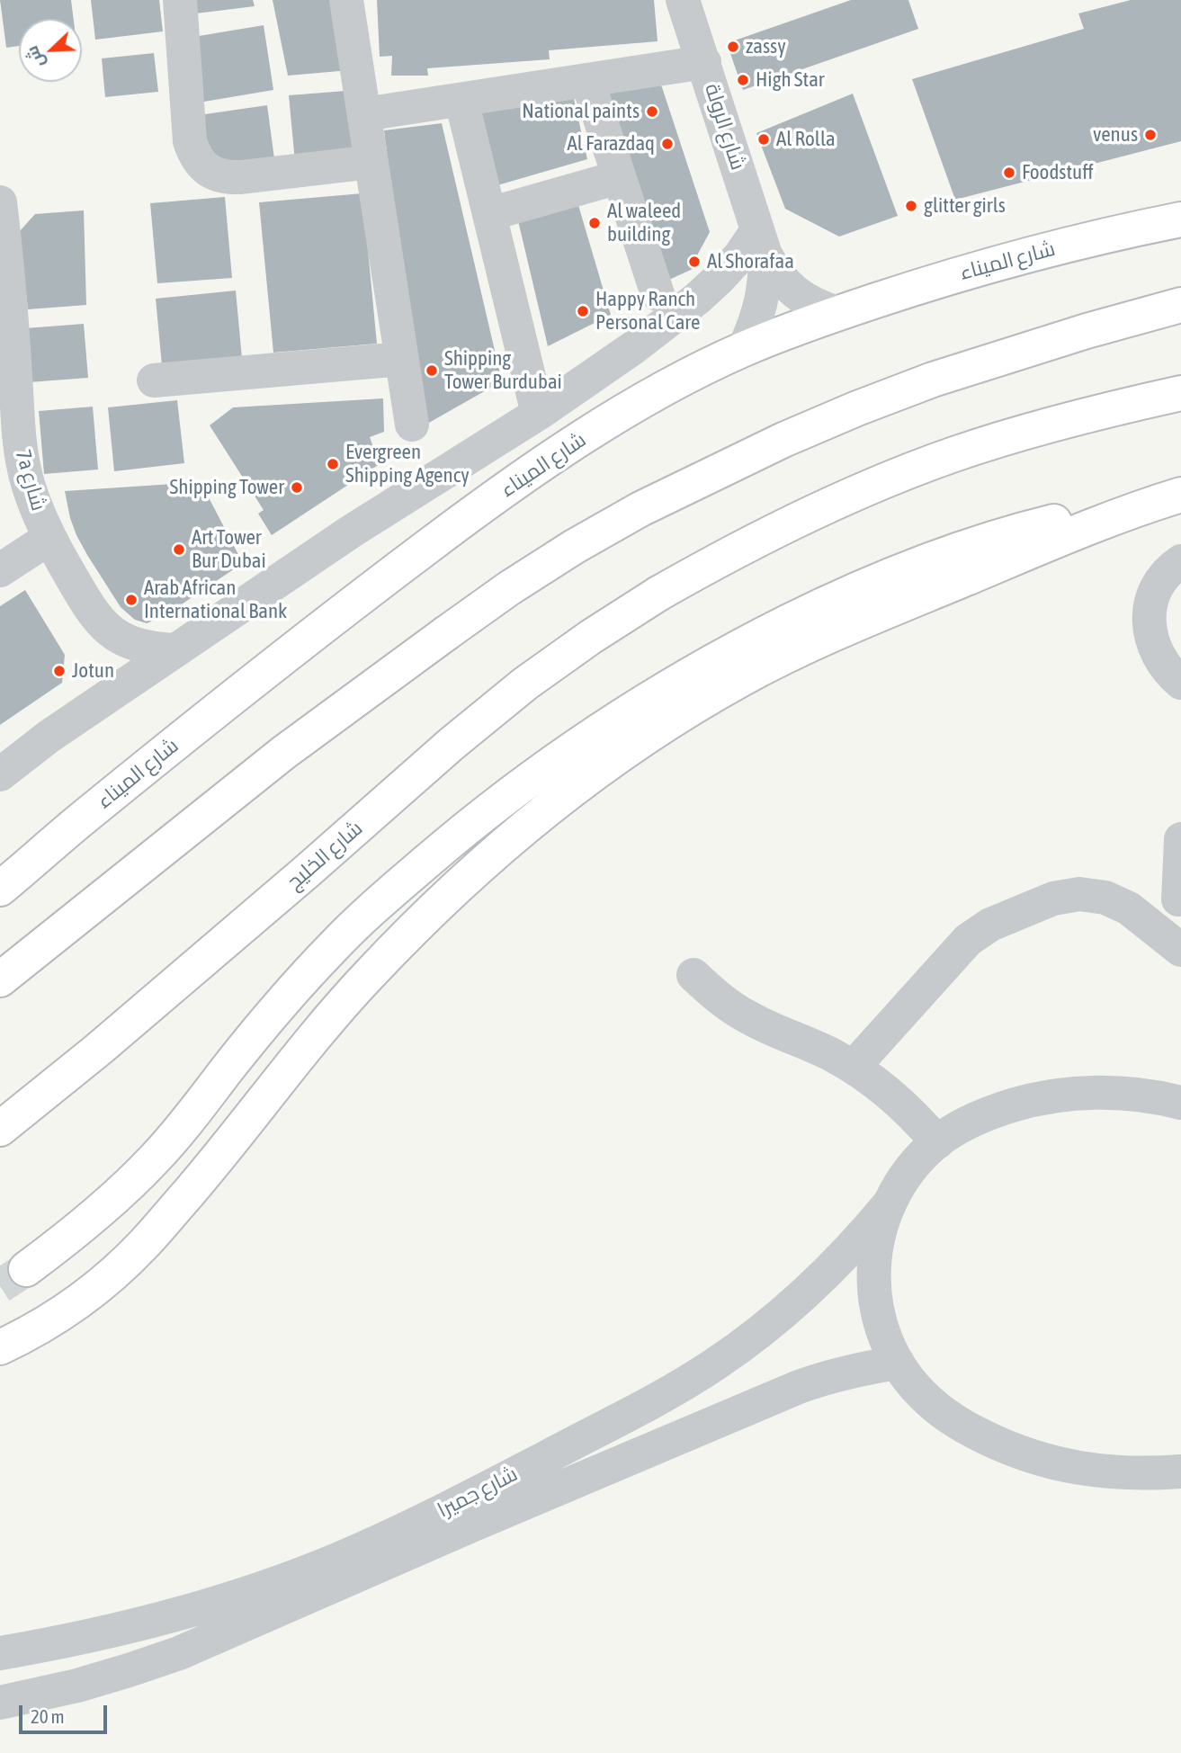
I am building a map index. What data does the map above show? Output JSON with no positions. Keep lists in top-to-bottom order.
{
  "streets": {
    "main road": ["شارع الميناء", "شارع الخليج"],
    "street": ["شارع الرولة", "7a شارع", "شارع جميرا"]
  },
  "crossings": [
    ["شارع الرولة", "شارع الميناء"]
  ],
  "places": [
    "zassy",
    "High Star",
    "National paints",
    "venus",
    "Al Rolla",
    "Al Farazdaq",
    "Foodstuff",
    "glitter girls",
    "Al waleed building",
    "Al Shorafaa",
    "Happy Ranch Personal Care",
    "Shipping Tower Burdubai",
    "Evergreen Shipping Agency",
    "Shipping Tower",
    "Art Tower Bur Dubai",
    "Arab African International Bank",
    "Jotun"
  ],
  "scale_bar": "20 m",
  "north": "bottom left"
}
